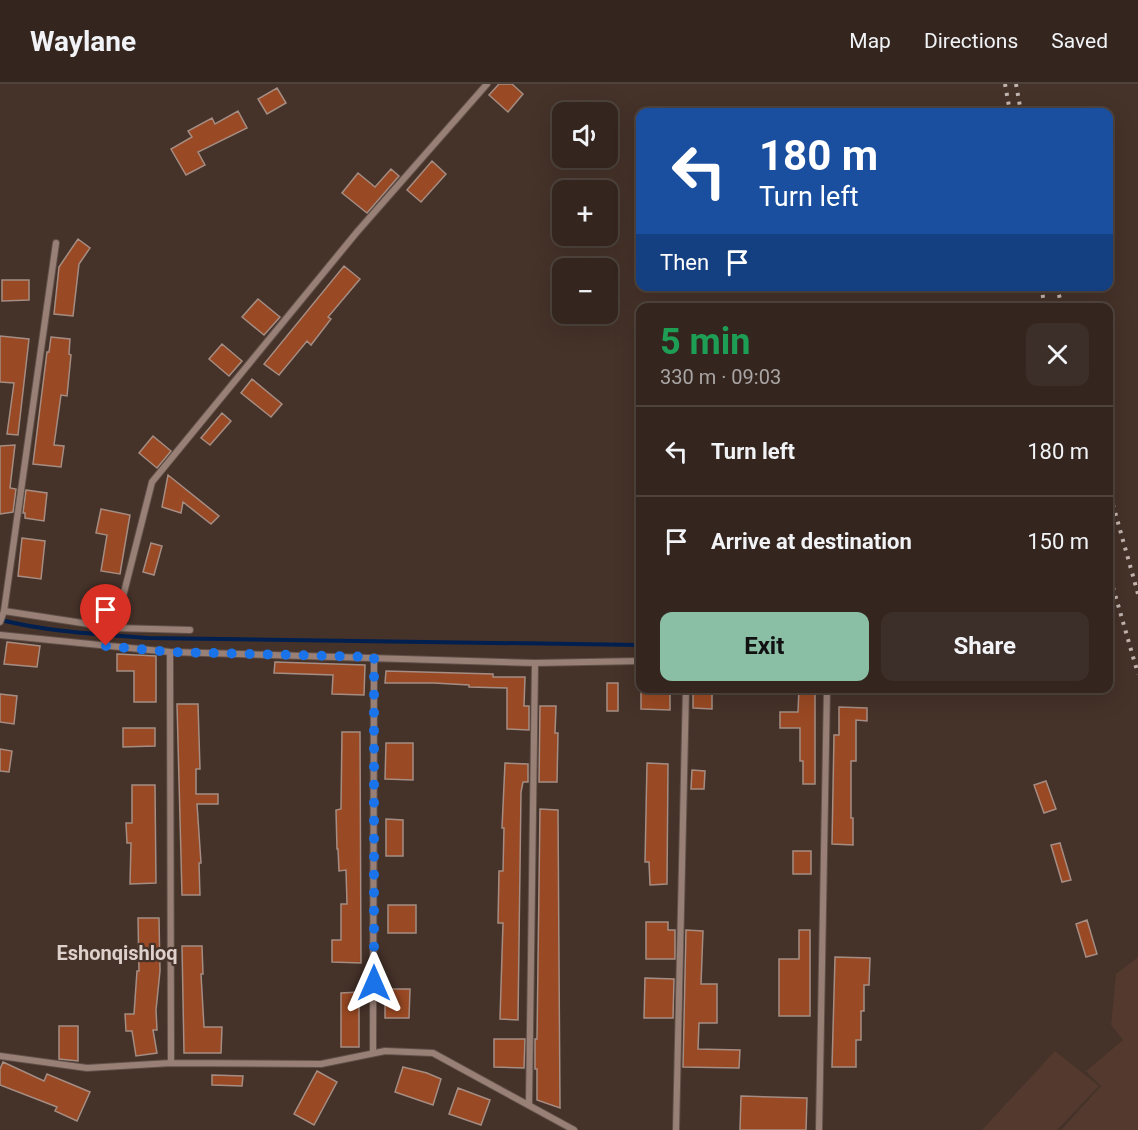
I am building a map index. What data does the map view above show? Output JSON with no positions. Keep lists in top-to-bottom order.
{
  "districts": ["Eshonqishloq"],
  "page": {
    "header": "Waylane",
    "nav": ["Map", "Directions", "Saved"],
    "map_buttons": ["+", "−"],
    "turn": ["180 m", "Turn left"],
    "then": "Then",
    "heading": ["5 min", "330 m · 09:03"],
    "list": [
      {
        "name": "Turn left",
        "value": "180 m"
      },
      {
        "name": "Arrive at destination",
        "value": "150 m"
      }
    ],
    "buttons": ["Exit", "Share"]
  }
}
